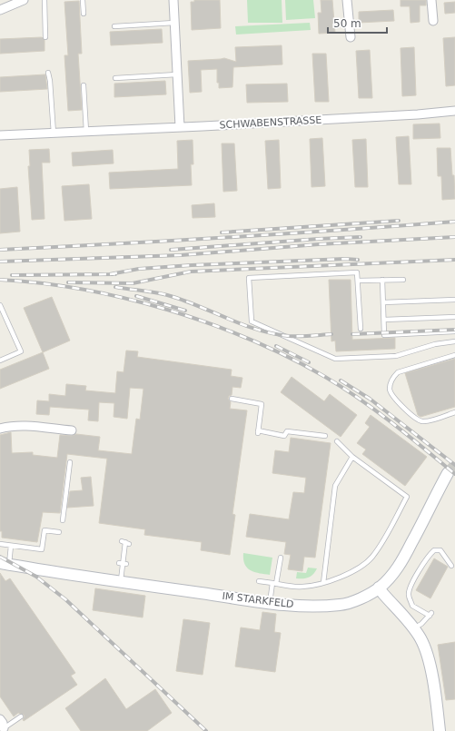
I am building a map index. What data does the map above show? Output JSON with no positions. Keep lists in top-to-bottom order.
{
  "streets": {
    "main road": ["IM STARKFELD"],
    "street": ["SCHWABENSTRASSE"]
  },
  "scale_bar": "50 m"
}
